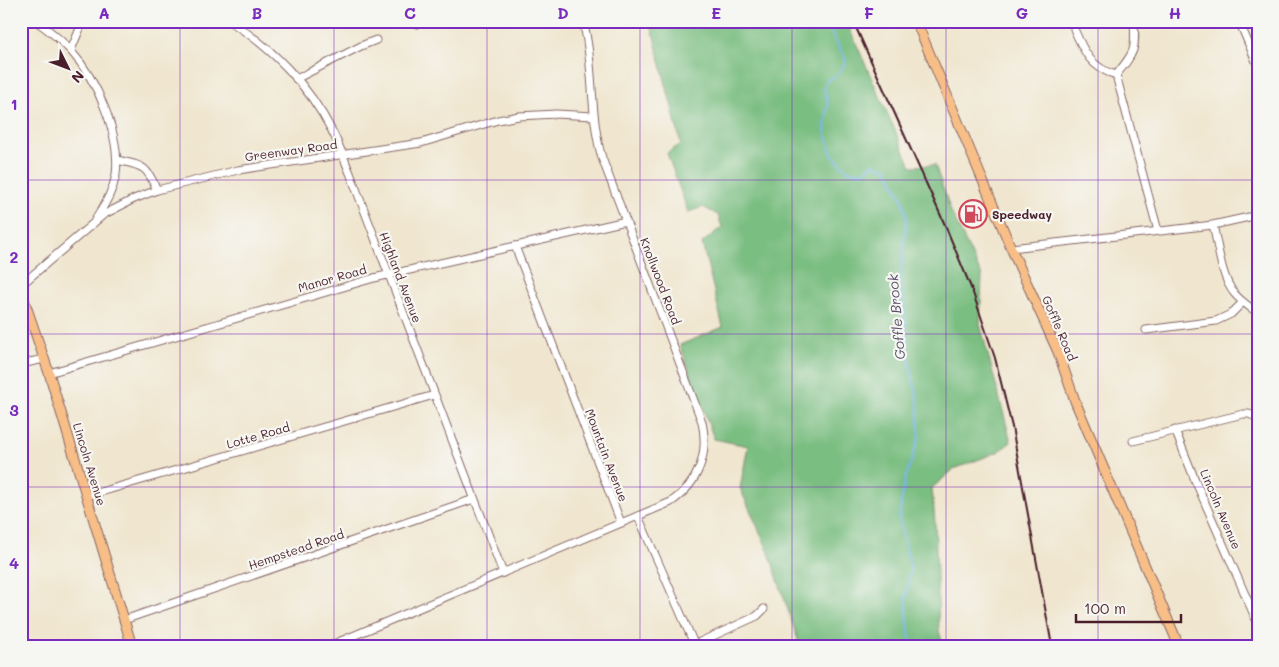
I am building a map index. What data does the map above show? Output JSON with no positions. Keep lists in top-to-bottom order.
{
  "streets": {
    "main road": ["Goffle Road", "Lincoln Avenue"],
    "street": [
      "Greenway Road",
      "Highland Avenue",
      "Manor Road",
      "Knollwood Road",
      "Lotte Road",
      "Mountain Avenue",
      "Hempstead Road"
    ]
  },
  "crossings": [
    ["Greenway Road", "Highland Avenue"],
    ["Greenway Road", "Knollwood Road"],
    ["Highland Avenue", "Manor Road"],
    ["Highland Avenue", "Lotte Road"],
    ["Highland Avenue", "Hempstead Road"],
    ["Manor Road", "Knollwood Road"],
    ["Manor Road", "Mountain Avenue"],
    ["Manor Road", "Lincoln Avenue"],
    ["Lotte Road", "Lincoln Avenue"],
    ["Lincoln Avenue", "Hempstead Road"]
  ],
  "water": ["Goffle Brook"],
  "places": {
    "fuel station": ["Speedway"]
  },
  "scale_bar": "100 m",
  "north": "bottom right",
  "grid": {
    "columns": [
      "A",
      "B",
      "C",
      "D",
      "E",
      "F",
      "G",
      "H"
    ],
    "rows": [
      "1",
      "2",
      "3",
      "4"
    ]
  }
}
